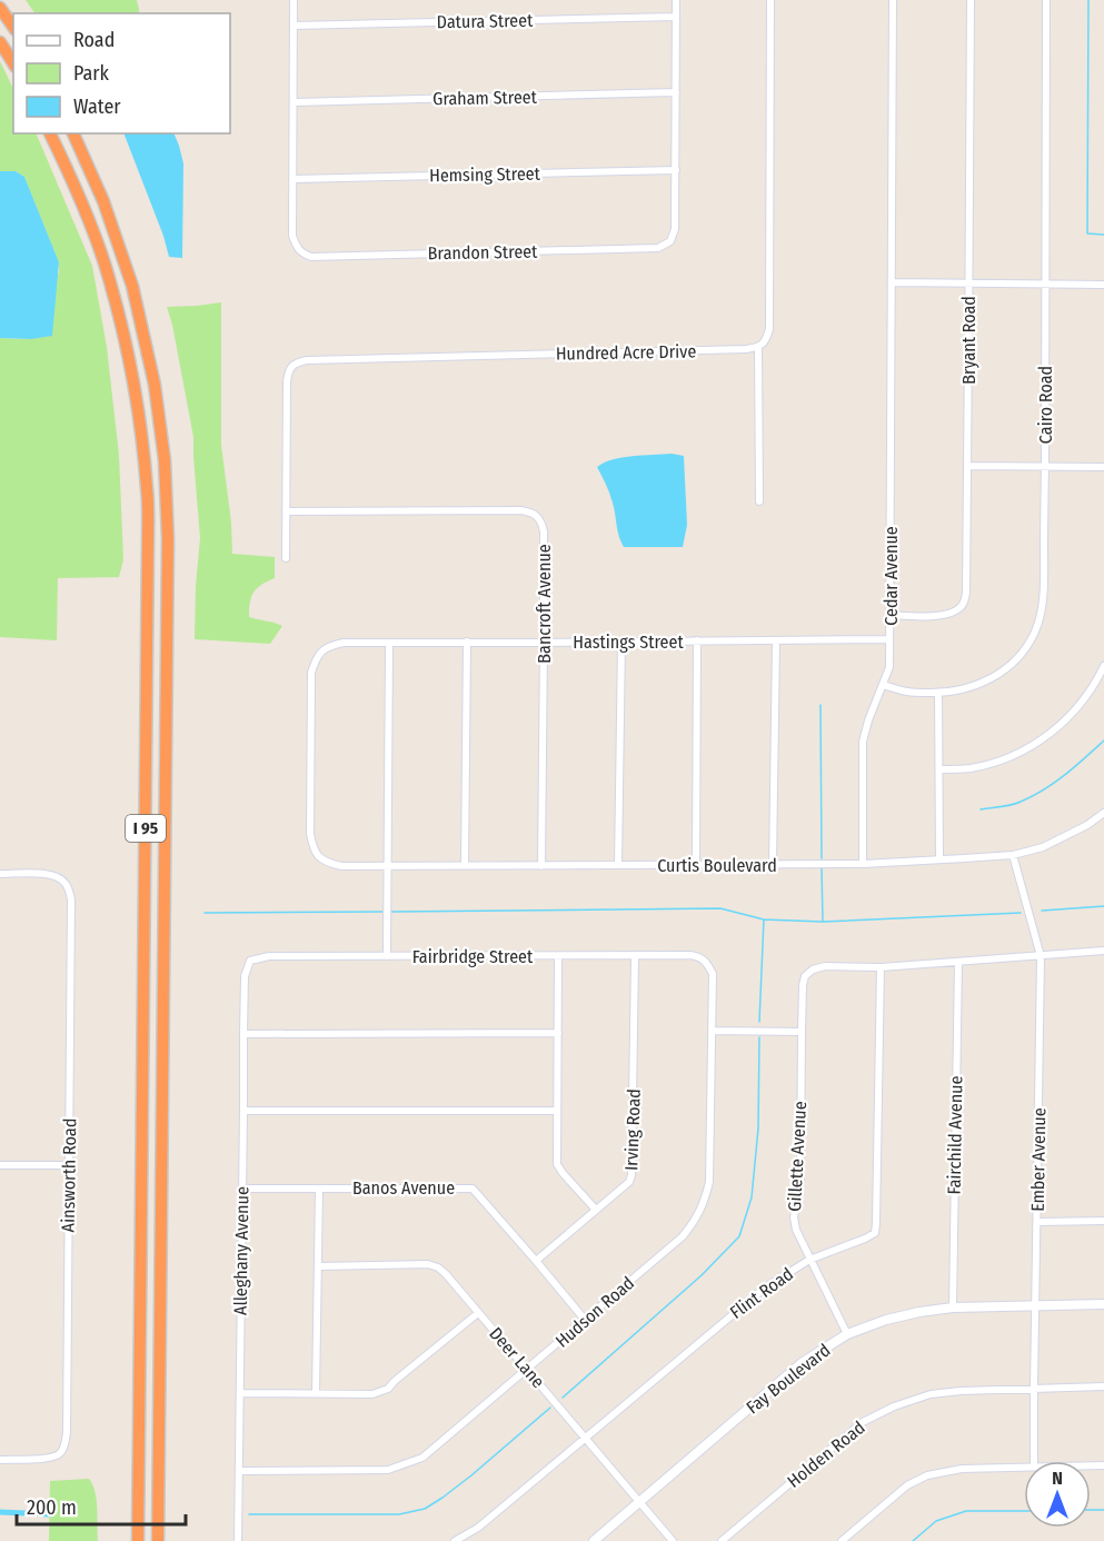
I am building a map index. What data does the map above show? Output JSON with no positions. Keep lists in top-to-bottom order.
{
  "streets": {
    "highway": ["I 95"],
    "street": [
      "Datura Street",
      "Graham Street",
      "Hemsing Street",
      "Brandon Street",
      "Bryant Road",
      "Hundred Acre Drive",
      "Cairo Road",
      "Cedar Avenue",
      "Bancroft Avenue",
      "Hastings Street",
      "Curtis Boulevard",
      "Fairbridge Street",
      "Irving Road",
      "Fairchild Avenue",
      "Gillette Avenue",
      "Ember Avenue",
      "Ainsworth Road",
      "Banos Avenue",
      "Alleghany Avenue",
      "Flint Road",
      "Hudson Road",
      "Deer Lane",
      "Fay Boulevard",
      "Holden Road"
    ]
  },
  "crossings": [
    ["Hemsing Street", "Brandon Street"],
    ["Bryant Road", "Cedar Avenue"],
    ["Hundred Acre Drive", "Bancroft Avenue"],
    ["Cairo Road", "Cedar Avenue"],
    ["Cedar Avenue", "Hastings Street"],
    ["Cedar Avenue", "Curtis Boulevard"],
    ["Bancroft Avenue", "Hastings Street"],
    ["Bancroft Avenue", "Curtis Boulevard"],
    ["Hastings Street", "Curtis Boulevard"],
    ["Curtis Boulevard", "Ember Avenue"],
    ["Fairbridge Street", "Irving Road"],
    ["Fairbridge Street", "Alleghany Avenue"],
    ["Fairbridge Street", "Hudson Road"],
    ["Irving Road", "Banos Avenue"],
    ["Fairchild Avenue", "Fay Boulevard"],
    ["Gillette Avenue", "Flint Road"],
    ["Gillette Avenue", "Fay Boulevard"],
    ["Ember Avenue", "Fay Boulevard"],
    ["Ember Avenue", "Holden Road"],
    ["Banos Avenue", "Alleghany Avenue"],
    ["Banos Avenue", "Hudson Road"],
    ["Alleghany Avenue", "Hudson Road"],
    ["Flint Road", "Deer Lane"],
    ["Hudson Road", "Deer Lane"],
    ["Deer Lane", "Fay Boulevard"]
  ],
  "legend": ["Road", "Park", "Water"],
  "scale_bar": "200 m",
  "north": "top"
}
